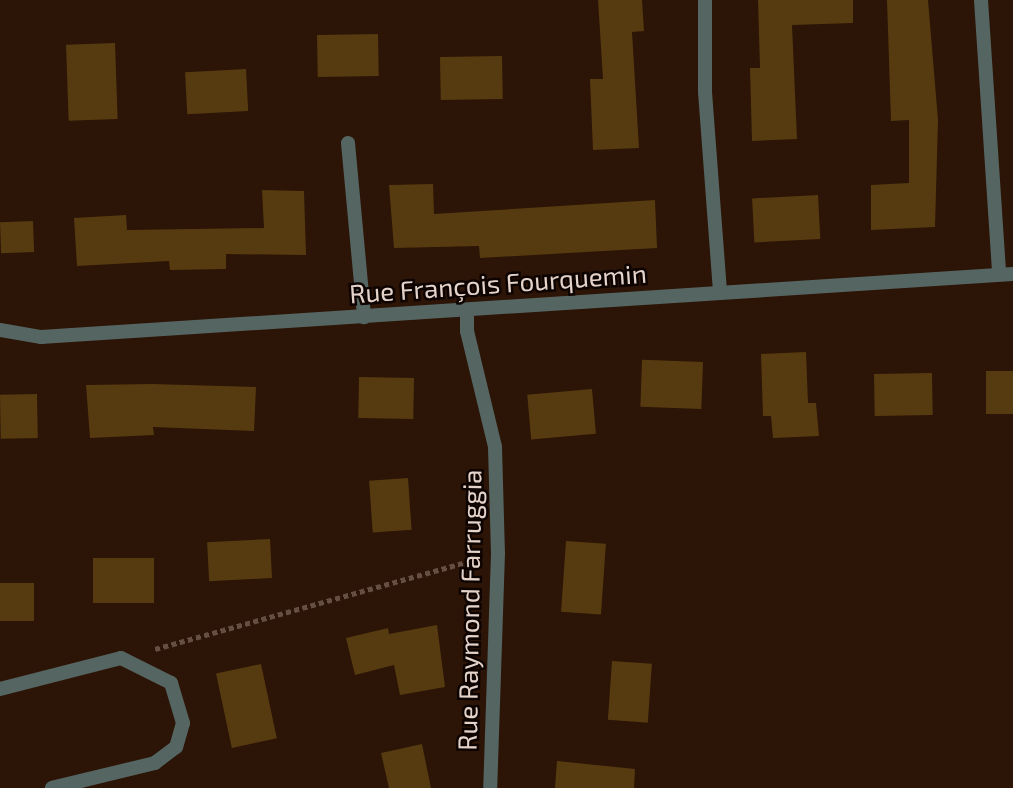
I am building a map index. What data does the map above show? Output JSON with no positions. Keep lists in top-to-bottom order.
{
  "streets": {
    "street": ["Rue François Fourquemin", "Rue Raymond Farruggia"]
  },
  "crossings": [
    ["Rue François Fourquemin", "Rue Raymond Farruggia"]
  ]
}
